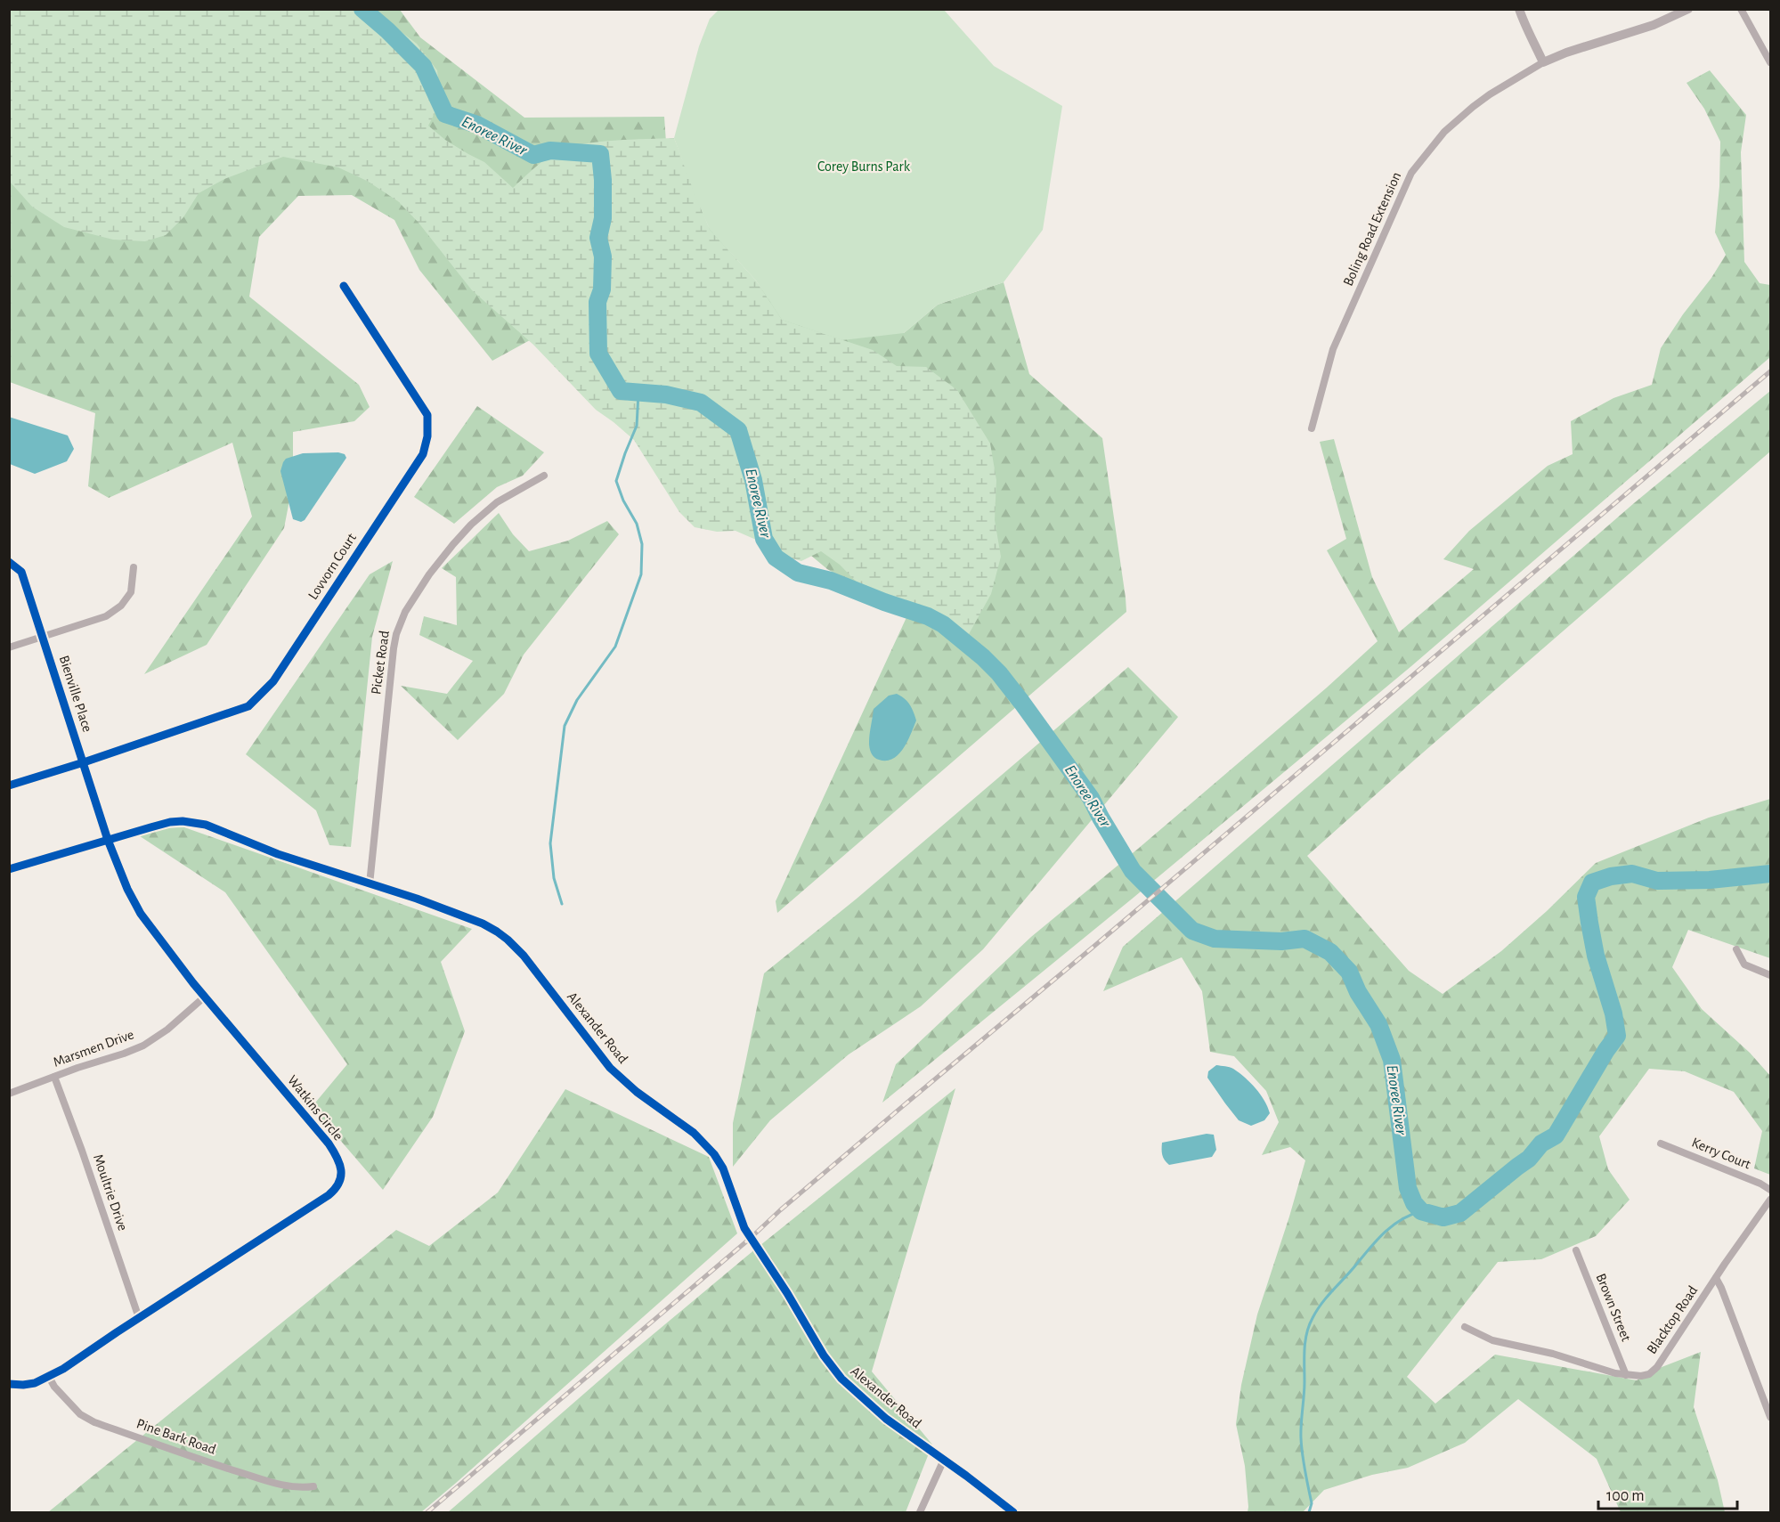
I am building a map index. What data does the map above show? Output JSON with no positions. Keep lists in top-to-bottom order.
{
  "streets": {
    "street": [
      "Boling Road Extension",
      "Lovvorn Court",
      "Picket Road",
      "Bienville Place",
      "Alexander Road",
      "Marsmen Drive",
      "Watkins Circle",
      "Kerry Court",
      "Moultrie Drive",
      "Brown Street",
      "Blacktop Road",
      "Pine Bark Road"
    ]
  },
  "crossings": [
    ["Lovvorn Court", "Bienville Place"],
    ["Picket Road", "Alexander Road"],
    ["Bienville Place", "Alexander Road"],
    ["Bienville Place", "Watkins Circle"],
    ["Alexander Road", "Watkins Circle"],
    ["Marsmen Drive", "Watkins Circle"],
    ["Marsmen Drive", "Moultrie Drive"],
    ["Watkins Circle", "Moultrie Drive"],
    ["Watkins Circle", "Pine Bark Road"],
    ["Brown Street", "Blacktop Road"]
  ],
  "water": ["Enoree River"],
  "parks": ["Corey Burns Park"],
  "scale_bar": "100 m"
}
